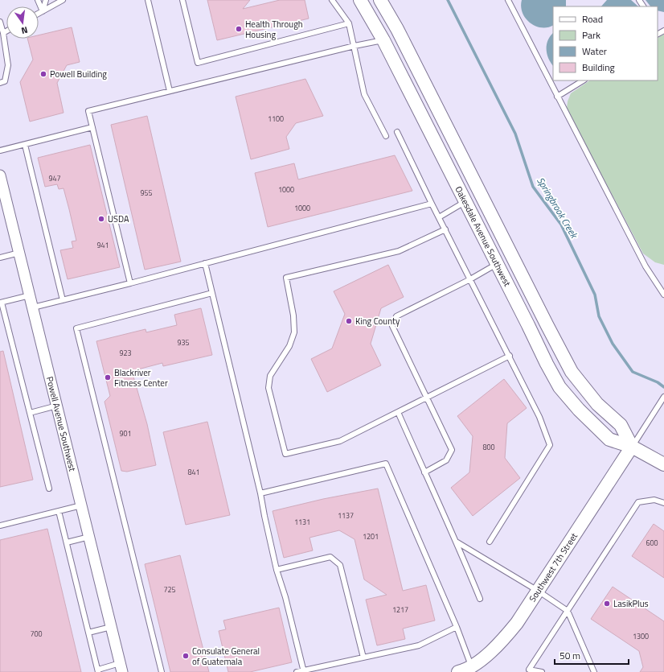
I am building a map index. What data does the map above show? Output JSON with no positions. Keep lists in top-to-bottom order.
{
  "streets": {
    "street": ["Oakesdale Avenue Southwest", "Powell Avenue Southwest", "Southwest 7th Street"]
  },
  "crossings": [
    ["Oakesdale Avenue Southwest", "Southwest 7th Street"]
  ],
  "water": ["Springbrook Creek"],
  "places": [
    "Health Through Housing",
    "Powell Building",
    "USDA",
    "King County",
    "Blackriver Fitness Center",
    "LasikPlus",
    "Consulate General of Guatemala"
  ],
  "house_numbers": [
    "1100",
    "947",
    "1000",
    "955",
    "1000",
    "941",
    "935",
    "923",
    "901",
    "800",
    "841",
    "1137",
    "1131",
    "1201",
    "600",
    "725",
    "1217",
    "700",
    "1300"
  ],
  "legend": [
    "Road",
    "Park",
    "Water",
    "Building"
  ],
  "scale_bar": "50 m",
  "north": "bottom"
}
